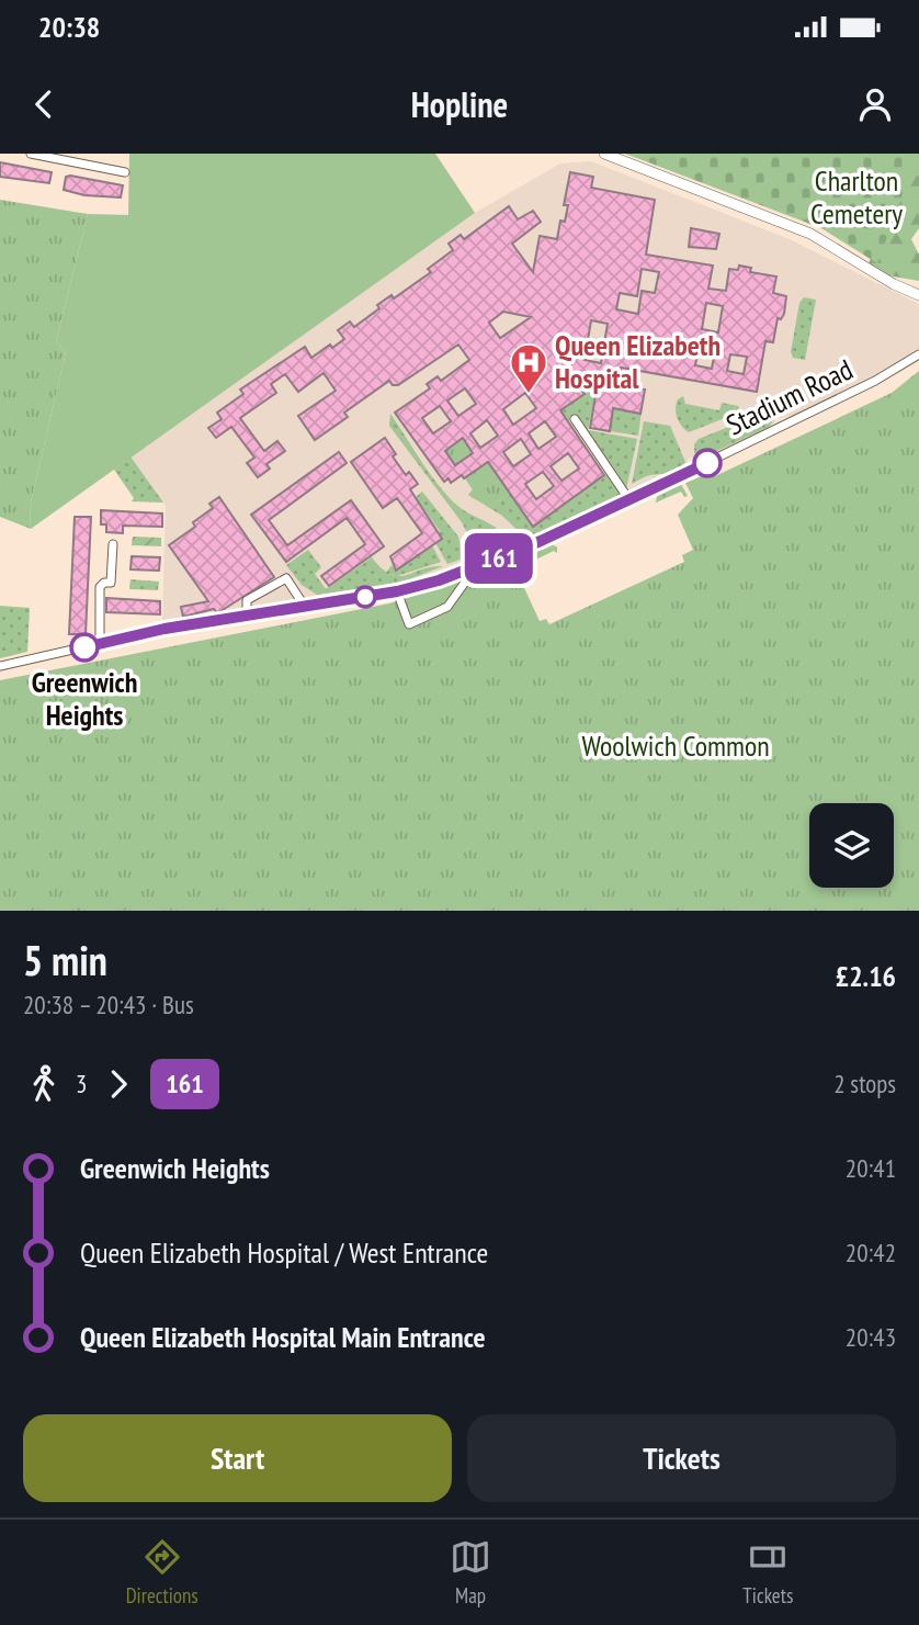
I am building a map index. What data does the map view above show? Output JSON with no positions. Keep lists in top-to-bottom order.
{
  "streets": {
    "street": ["Stadium Road"]
  },
  "parks": ["Charlton Cemetery", "Woolwich Common"],
  "places": {
    "hospital": ["Queen Elizabeth Hospital"],
    "other": ["Greenwich Heights"]
  },
  "lines": ["bus line 161"],
  "page": {
    "status": "20:38",
    "header": "Hopline",
    "on_map": "161",
    "heading": ["5 min", "20:38 – 20:43 · Bus", "£2.16"],
    "legs": ["3", "161", "2 stops"],
    "list": [
      {
        "name": "Greenwich Heights",
        "value": "20:41"
      },
      {
        "name": "Queen Elizabeth Hospital / West Entrance",
        "value": "20:42"
      },
      {
        "name": "Queen Elizabeth Hospital Main Entrance",
        "value": "20:43"
      }
    ],
    "buttons": ["Start", "Tickets"],
    "tabs": ["Directions", "Map", "Tickets"]
  }
}
